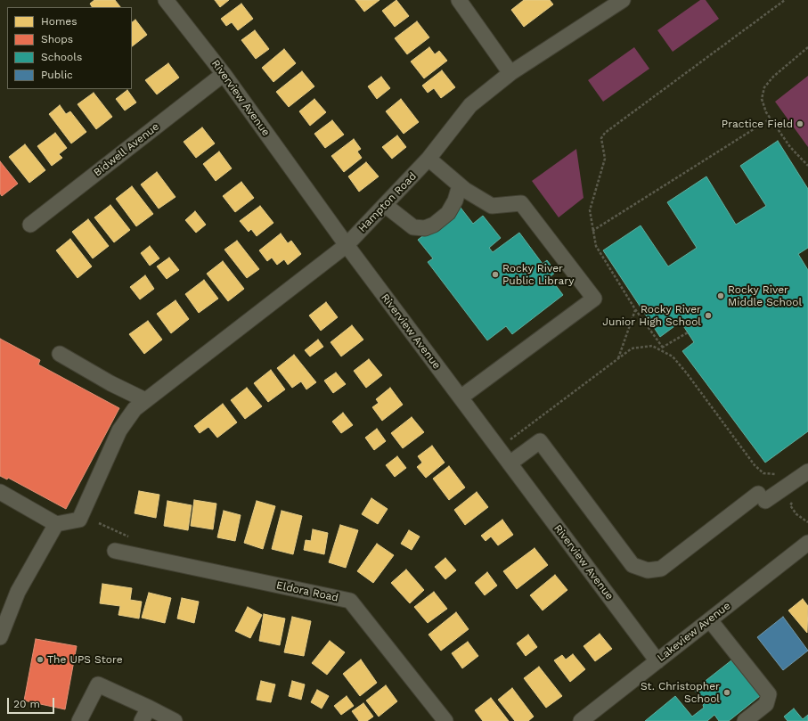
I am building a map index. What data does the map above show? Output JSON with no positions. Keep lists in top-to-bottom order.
{
  "streets": {
    "street": [
      "Riverview Avenue",
      "Bidwell Avenue",
      "Hampton Road",
      "Eldora Road",
      "Lakeview Avenue"
    ]
  },
  "crossings": [
    ["Riverview Avenue", "Bidwell Avenue"],
    ["Riverview Avenue", "Hampton Road"],
    ["Riverview Avenue", "Lakeview Avenue"]
  ],
  "places": [
    "Practice Field",
    "Rocky River Public Library",
    "Rocky River Middle School",
    "Rocky River Junior High School",
    "The UPS Store",
    "St. Christopher School"
  ],
  "legend": [
    "Homes",
    "Shops",
    "Schools",
    "Public"
  ],
  "scale_bar": "20 m"
}
